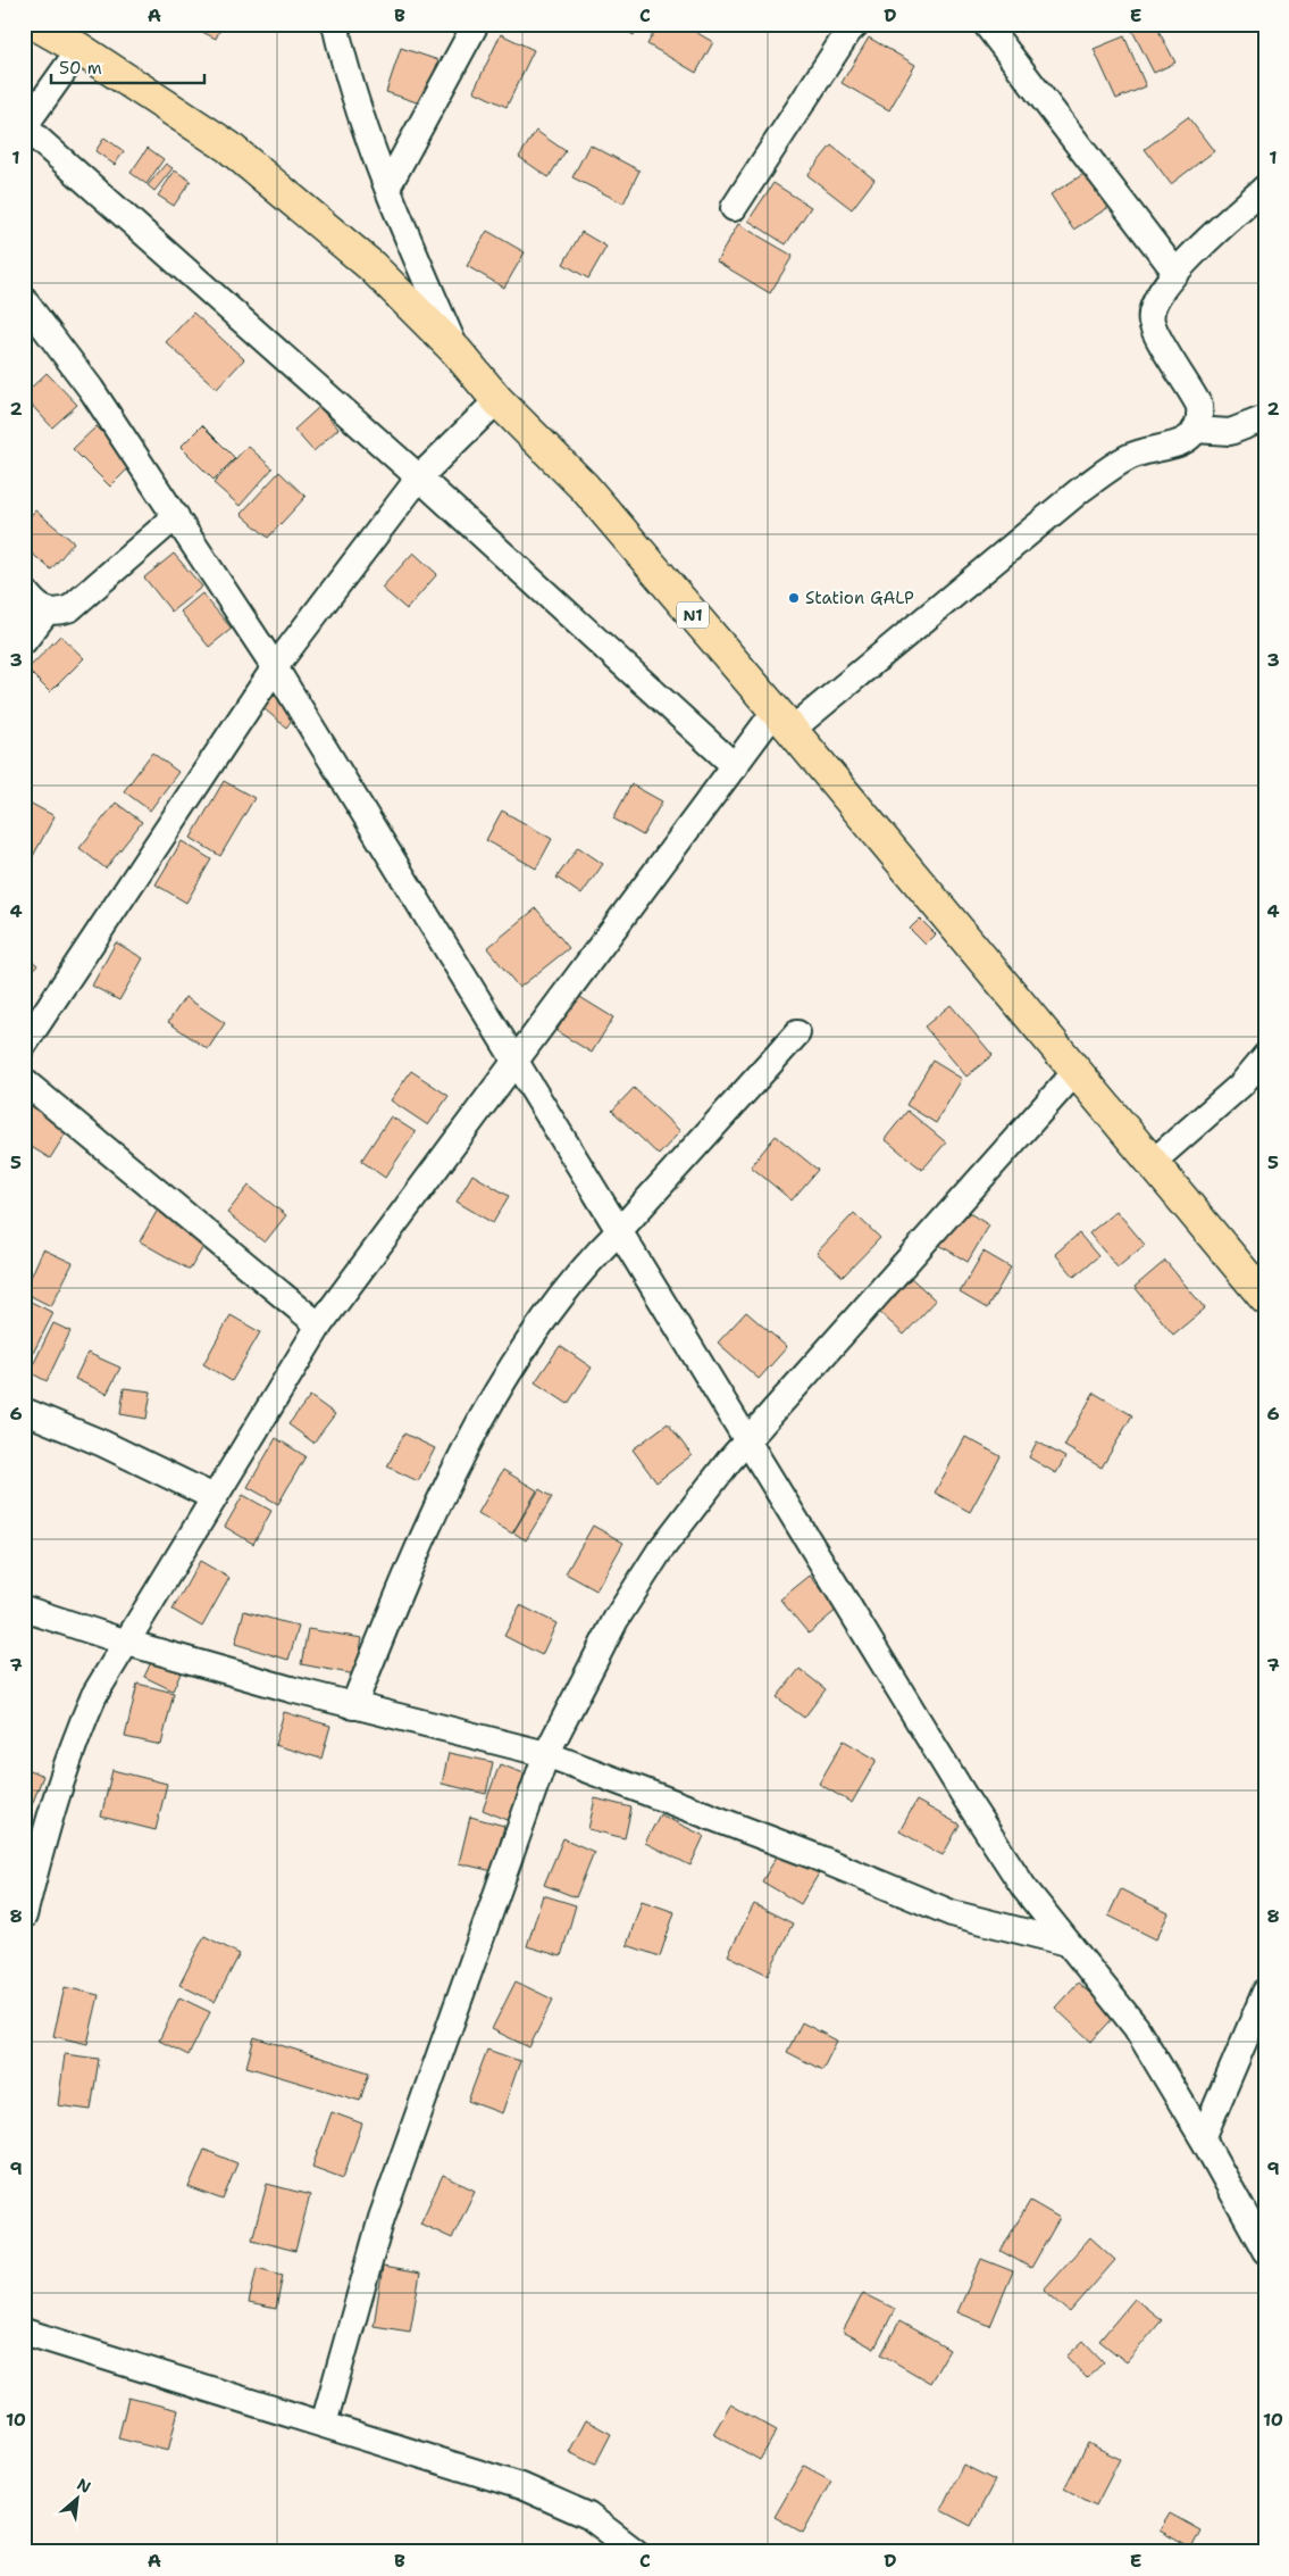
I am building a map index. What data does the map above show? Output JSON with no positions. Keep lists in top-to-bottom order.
{
  "streets": {
    "main road": ["N1"]
  },
  "places": ["Station GALP"],
  "scale_bar": "50 m",
  "north": "top right",
  "grid": {
    "columns": [
      "A",
      "B",
      "C",
      "D",
      "E"
    ],
    "rows": [
      "1",
      "2",
      "3",
      "4",
      "5",
      "6",
      "7",
      "8",
      "9",
      "10"
    ]
  }
}
